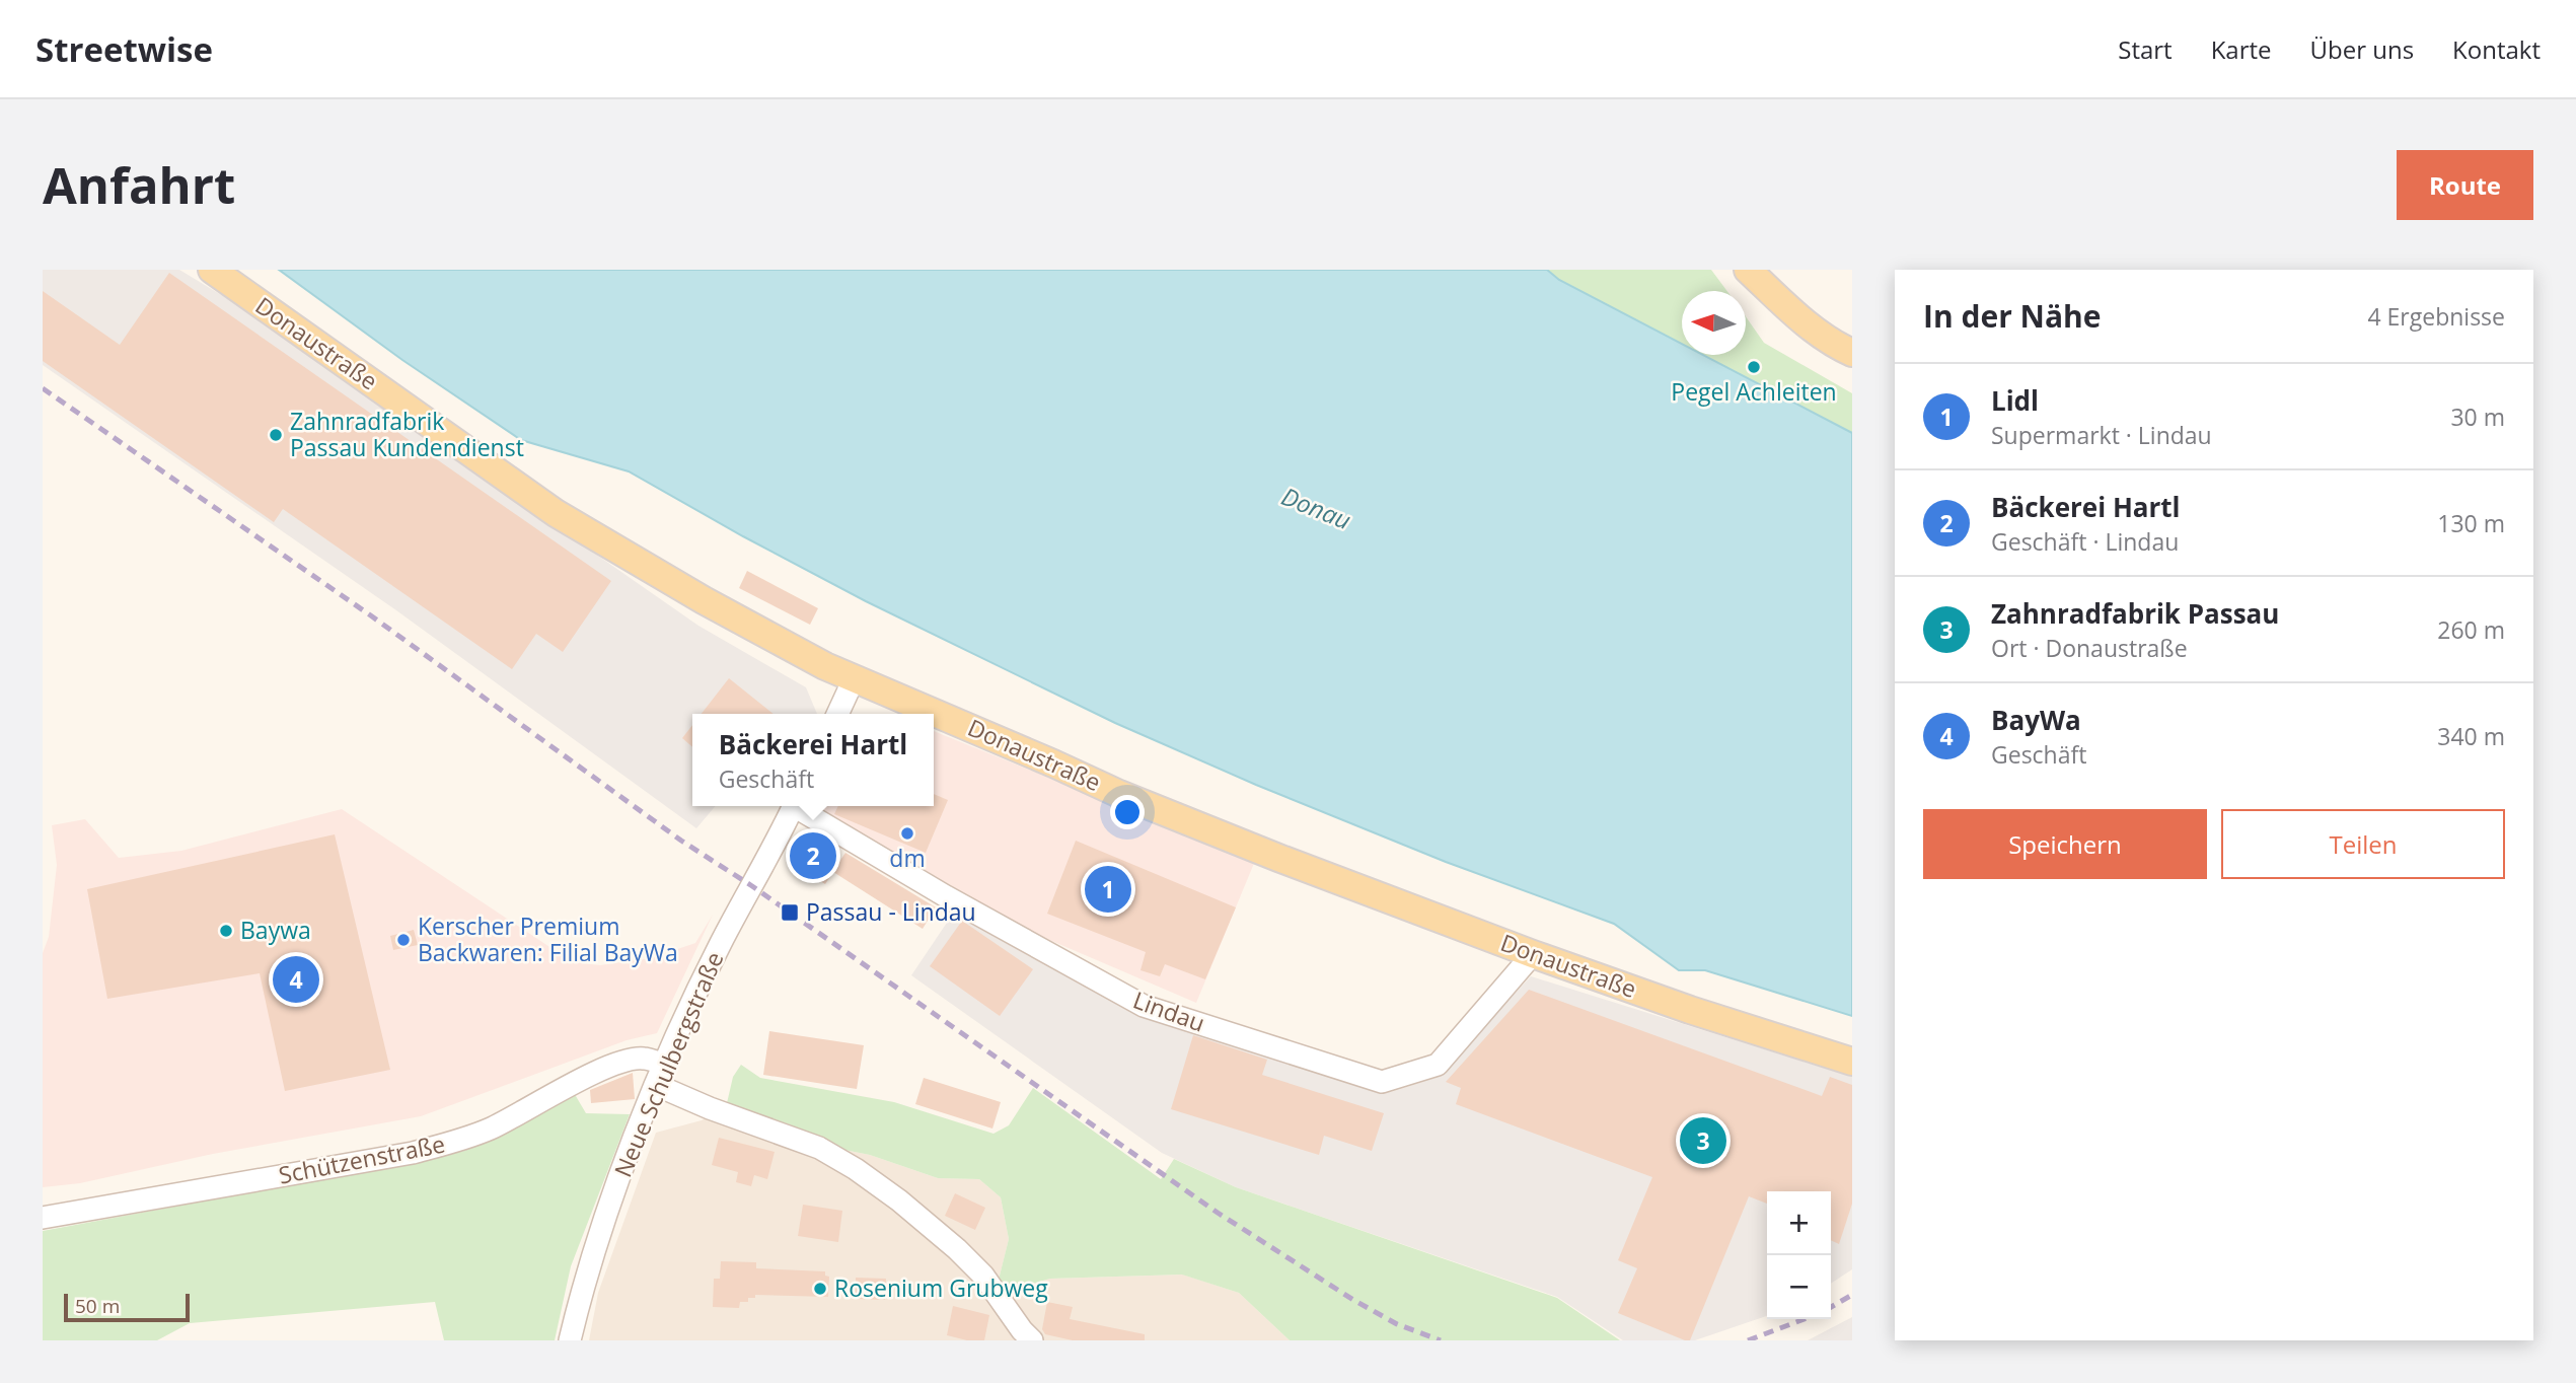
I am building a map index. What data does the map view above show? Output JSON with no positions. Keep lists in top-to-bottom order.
{
  "streets": {
    "main road": ["Donaustraße"],
    "street": ["Lindau", "Neue Schulbergstraße", "Schützenstraße"]
  },
  "crossings": [
    ["Donaustraße", "Lindau"],
    ["Neue Schulbergstraße", "Schützenstraße"]
  ],
  "water": ["Donau"],
  "places": {
    "other": [
      "Pegel Achleiten",
      "Zahnradfabrik Passau Kundendienst",
      "dm",
      "Baywa",
      "Kerscher Premium Backwaren: Filial BayWa",
      "Rosenium Grubweg"
    ],
    "transit": ["Passau - Lindau"]
  },
  "scale_bar": "50 m",
  "north": "left",
  "page": {
    "header": "Streetwise",
    "nav": [
      "Start",
      "Karte",
      "Über uns",
      "Kontakt"
    ],
    "buttons": [
      "Route",
      ["Speichern", "Teilen"]
    ],
    "title": "Anfahrt",
    "heading": ["In der Nähe", "4 Ergebnisse"],
    "list": [
      {
        "mark": "1",
        "name": "Lidl",
        "note": "Supermarkt · Lindau",
        "value": "30 m"
      },
      {
        "mark": "2",
        "name": "Bäckerei Hartl",
        "note": "Geschäft · Lindau",
        "value": "130 m"
      },
      {
        "mark": "3",
        "name": "Zahnradfabrik Passau",
        "note": "Ort · Donaustraße",
        "value": "260 m"
      },
      {
        "mark": "4",
        "name": "BayWa",
        "note": "Geschäft",
        "value": "340 m"
      }
    ],
    "popup": ["Bäckerei Hartl", "Geschäft"],
    "pins": [
      "2",
      "1",
      "4",
      "3"
    ],
    "map_buttons": ["+", "−"],
    "scale": "50 m"
  }
}
